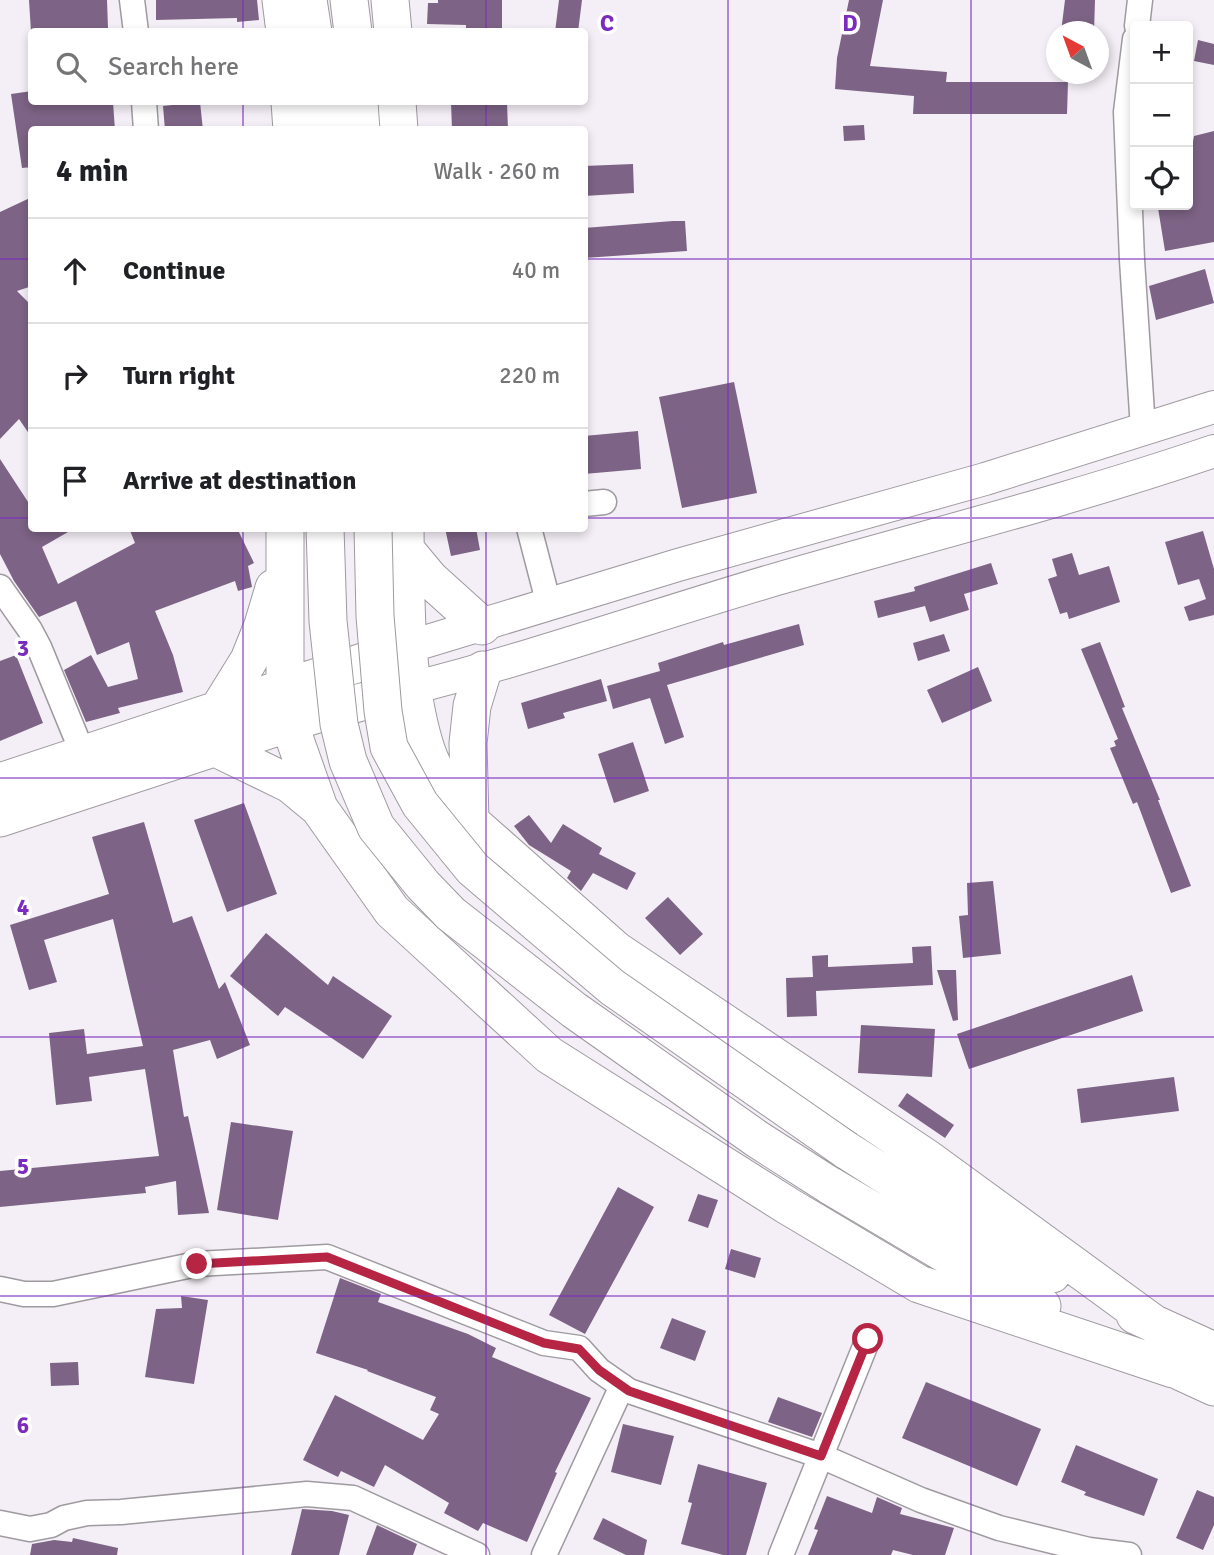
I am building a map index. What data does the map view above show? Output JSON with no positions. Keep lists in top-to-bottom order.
{
  "north": "top left",
  "page": {
    "map_buttons": ["+", "−"],
    "search": "Search here",
    "heading": ["4 min", "Walk · 260 m"],
    "list": [
      ["Continue", "40 m"],
      ["Turn right", "220 m"],
      "Arrive at destination"
    ]
  },
  "grid": {
    "columns": ["C", "D"],
    "rows": [
      "3",
      "4",
      "5",
      "6"
    ]
  }
}
